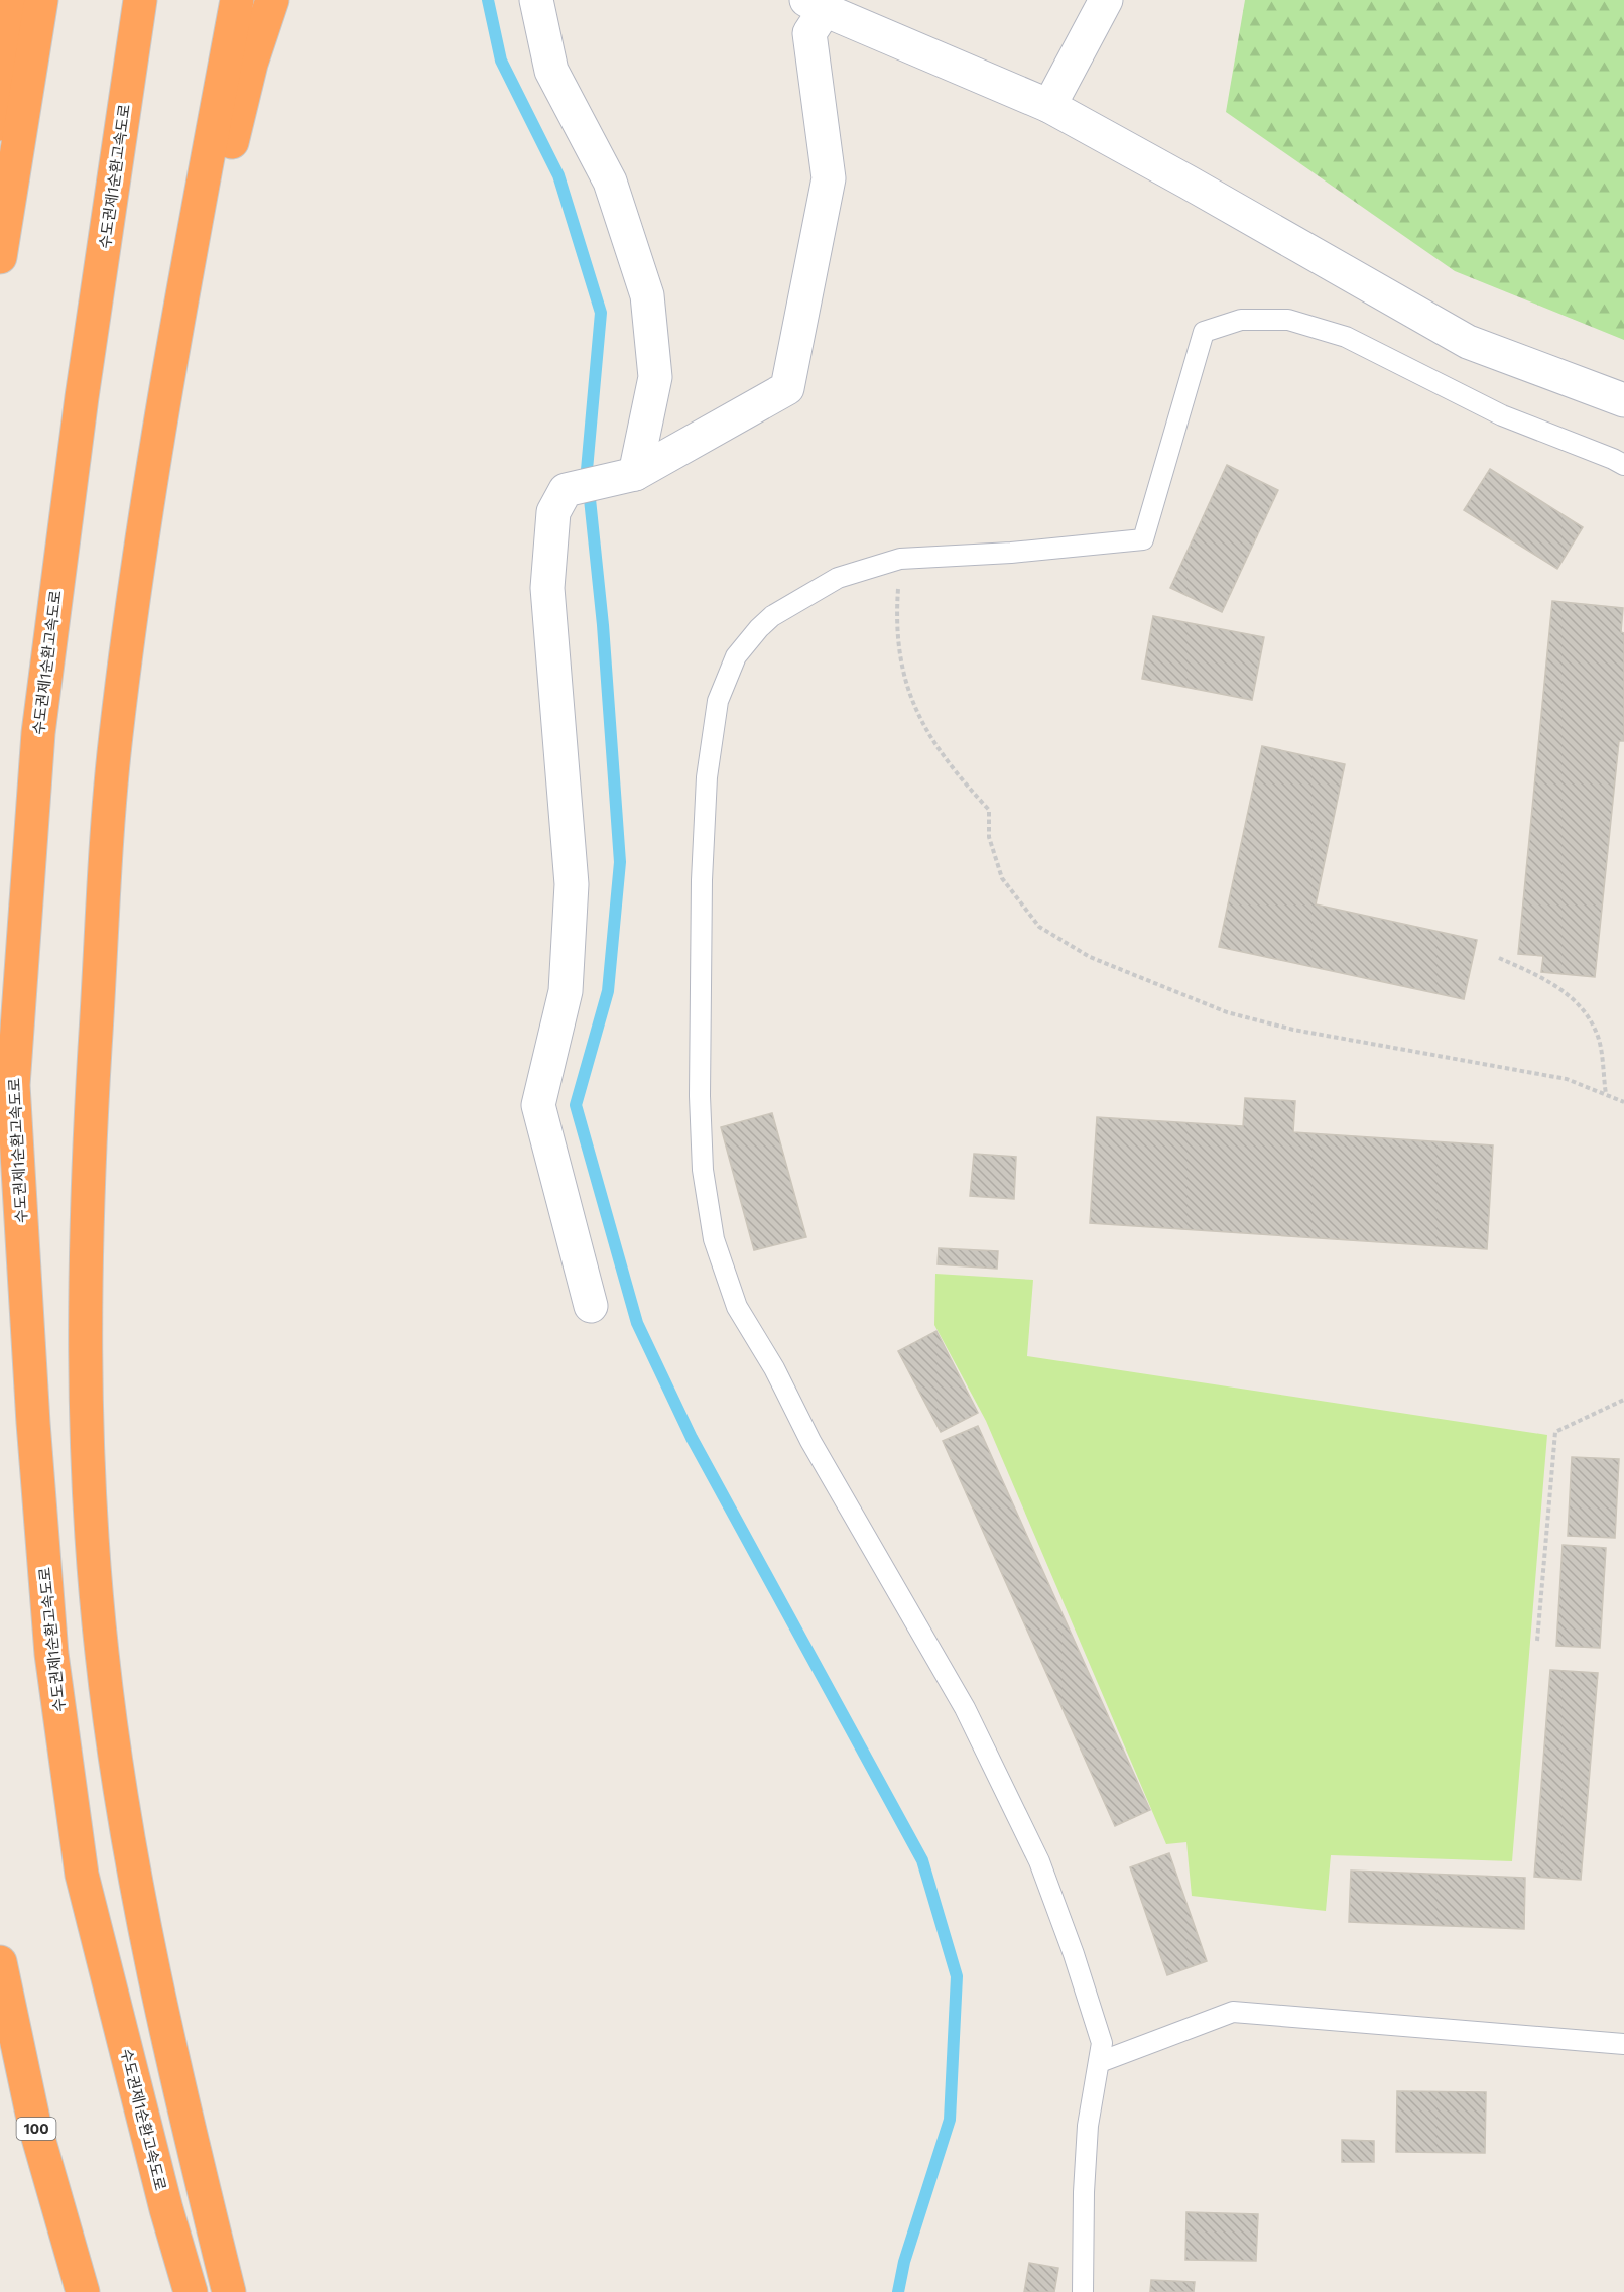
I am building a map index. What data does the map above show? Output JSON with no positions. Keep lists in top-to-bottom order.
{
  "streets": {
    "highway": ["수도권제1순환고속도로", "100"]
  }
}
